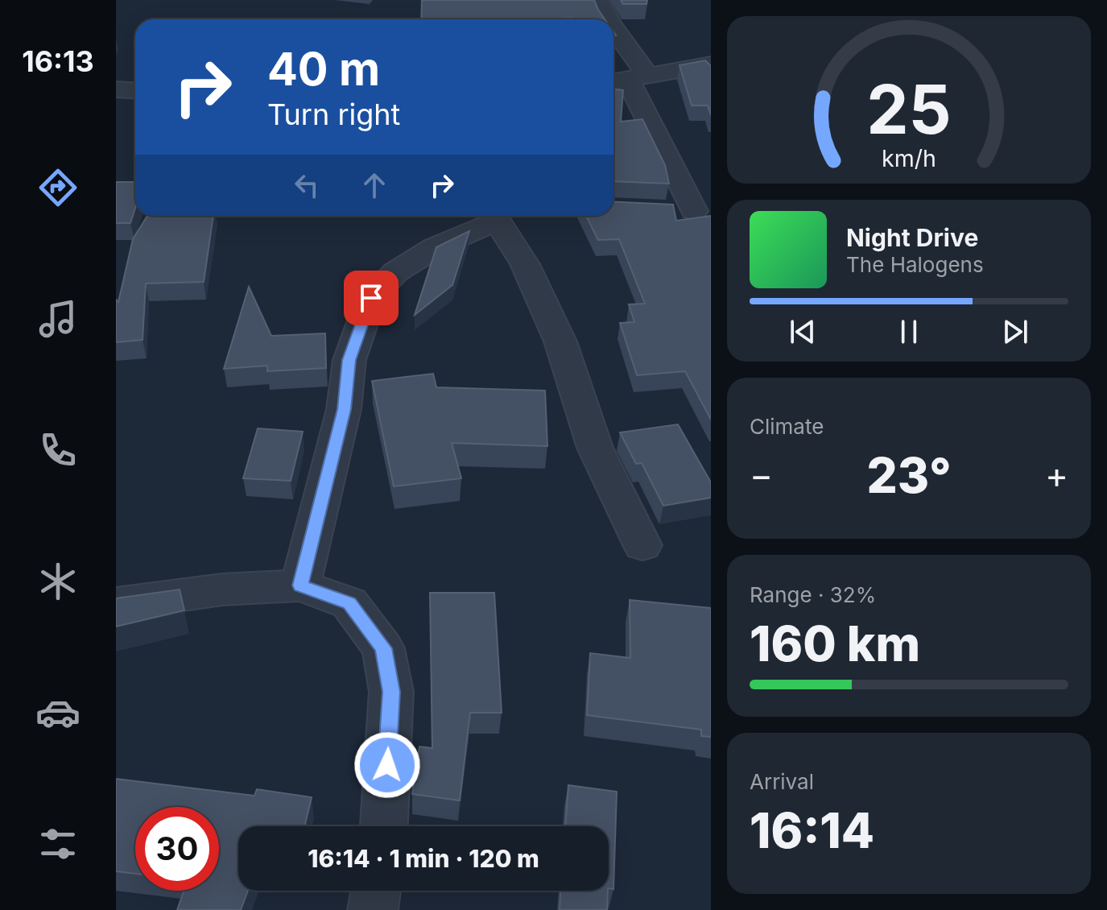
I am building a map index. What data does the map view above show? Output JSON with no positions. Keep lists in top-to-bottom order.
{
  "page": {
    "tabs": "16:13",
    "turn": ["40 m", "Turn right"],
    "song": ["Night Drive", "The Halogens"],
    "tile": [
      "Climate",
      ["Range · 32%", "160 km"],
      ["Arrival", "16:14"]
    ],
    "heat": ["−", "23°", "+"],
    "limit": "30",
    "trip": "16:14 · 1 min · 120 m",
    "gauge": ["25", "km/h"]
  }
}
